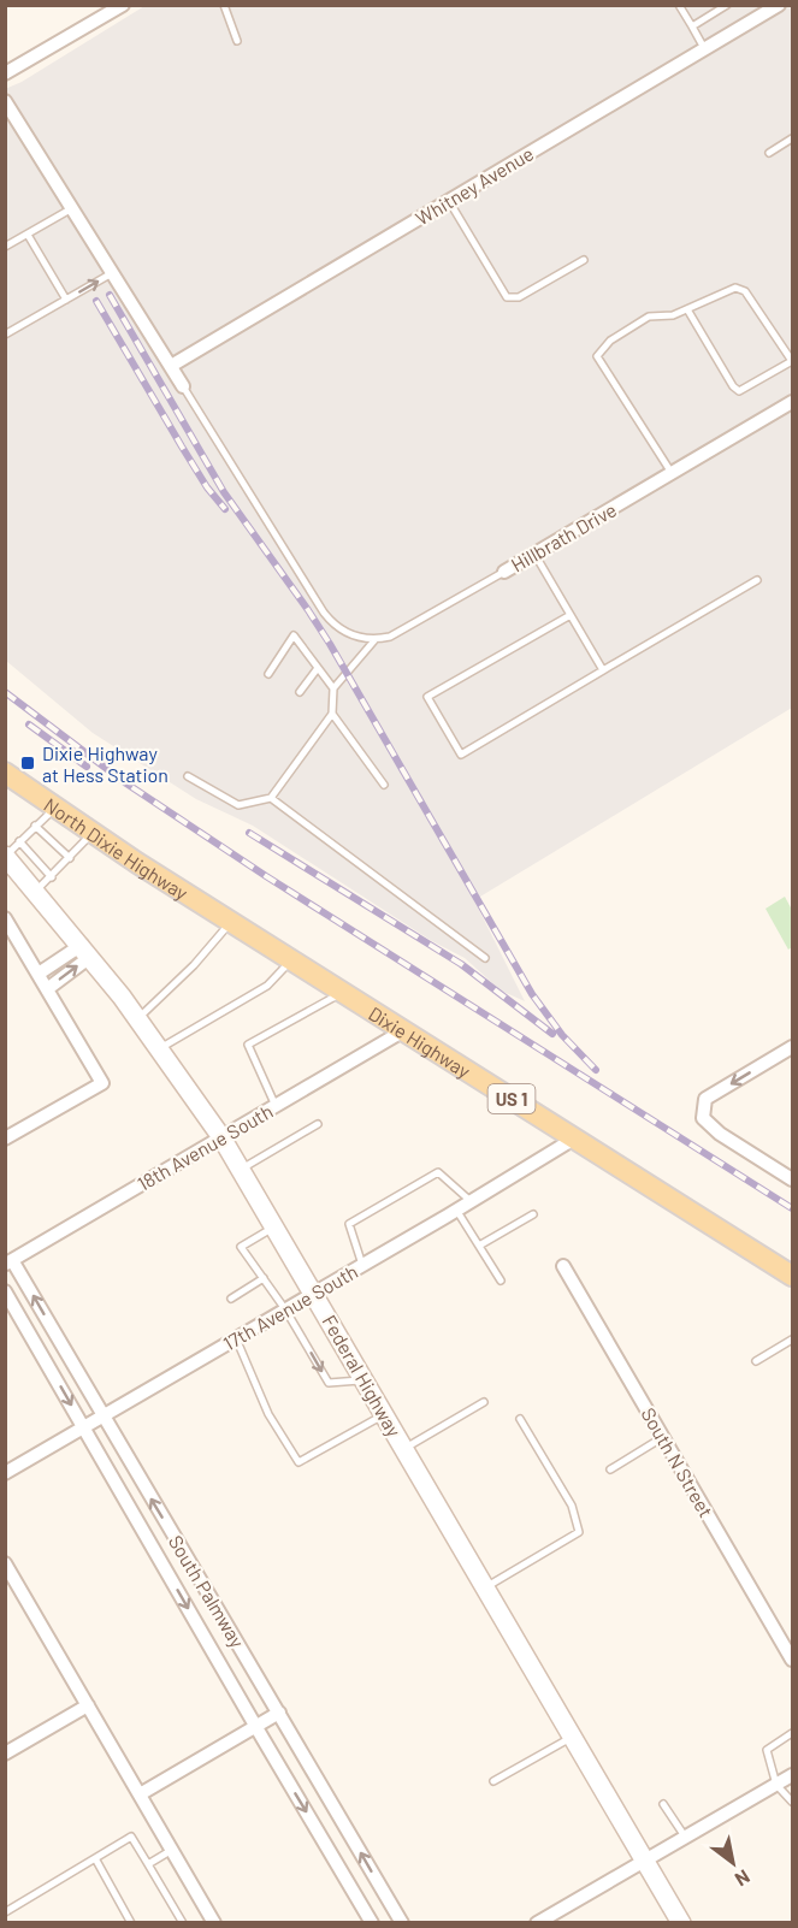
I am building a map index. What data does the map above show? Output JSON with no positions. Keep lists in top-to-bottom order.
{
  "streets": {
    "main road": [
      "North Dixie Highway",
      "Dixie Highway",
      "US 1",
      "Federal Highway"
    ],
    "street": [
      "Whitney Avenue",
      "Hillbrath Drive",
      "18th Avenue South",
      "17th Avenue South",
      "South N Street",
      "South Palmway"
    ]
  },
  "crossings": [
    ["North Dixie Highway", "Dixie Highway"],
    ["Dixie Highway", "18th Avenue South"],
    ["Dixie Highway", "17th Avenue South"],
    ["18th Avenue South", "Federal Highway"],
    ["18th Avenue South", "South Palmway"],
    ["17th Avenue South", "Federal Highway"],
    ["17th Avenue South", "South Palmway"]
  ],
  "places": {
    "transit": ["Dixie Highway at Hess Station"]
  },
  "north": "bottom right"
}
